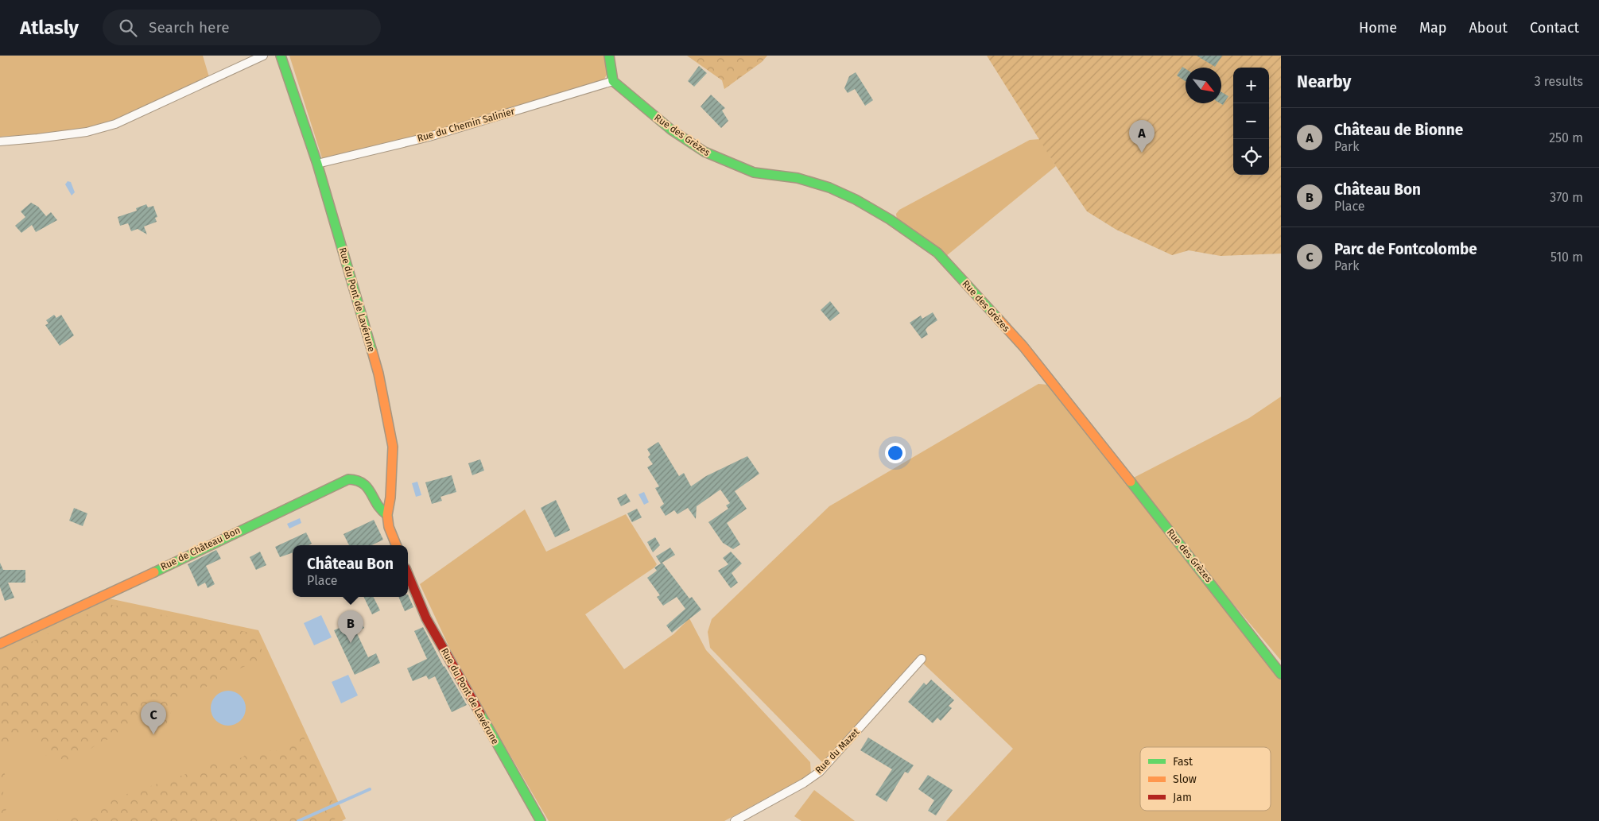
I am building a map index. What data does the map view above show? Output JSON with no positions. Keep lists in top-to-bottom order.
{
  "streets": {
    "street": [
      "Rue du Chemin Salinier",
      "Rue des Grèzes",
      "Rue du Pont de Lavérune",
      "Rue de Château Bon",
      "Rue du Mazet"
    ]
  },
  "crossings": [
    ["Rue du Chemin Salinier", "Rue des Grèzes"],
    ["Rue du Chemin Salinier", "Rue du Pont de Lavérune"],
    ["Rue du Pont de Lavérune", "Rue de Château Bon"]
  ],
  "legend": ["Fast", "Slow", "Jam"],
  "north": "bottom right",
  "page": {
    "header": "Atlasly",
    "search": "Search here",
    "nav": [
      "Home",
      "Map",
      "About",
      "Contact"
    ],
    "heading": ["Nearby", "3 results"],
    "map_buttons": ["+", "−"],
    "list": [
      {
        "mark": "A",
        "name": "Château de Bionne",
        "note": "Park",
        "value": "250 m"
      },
      {
        "mark": "B",
        "name": "Château Bon",
        "note": "Place",
        "value": "370 m"
      },
      {
        "mark": "C",
        "name": "Parc de Fontcolombe",
        "note": "Park",
        "value": "510 m"
      }
    ],
    "pins": ["A", "B", "C"],
    "popup": ["Château Bon", "Place"]
  }
}
